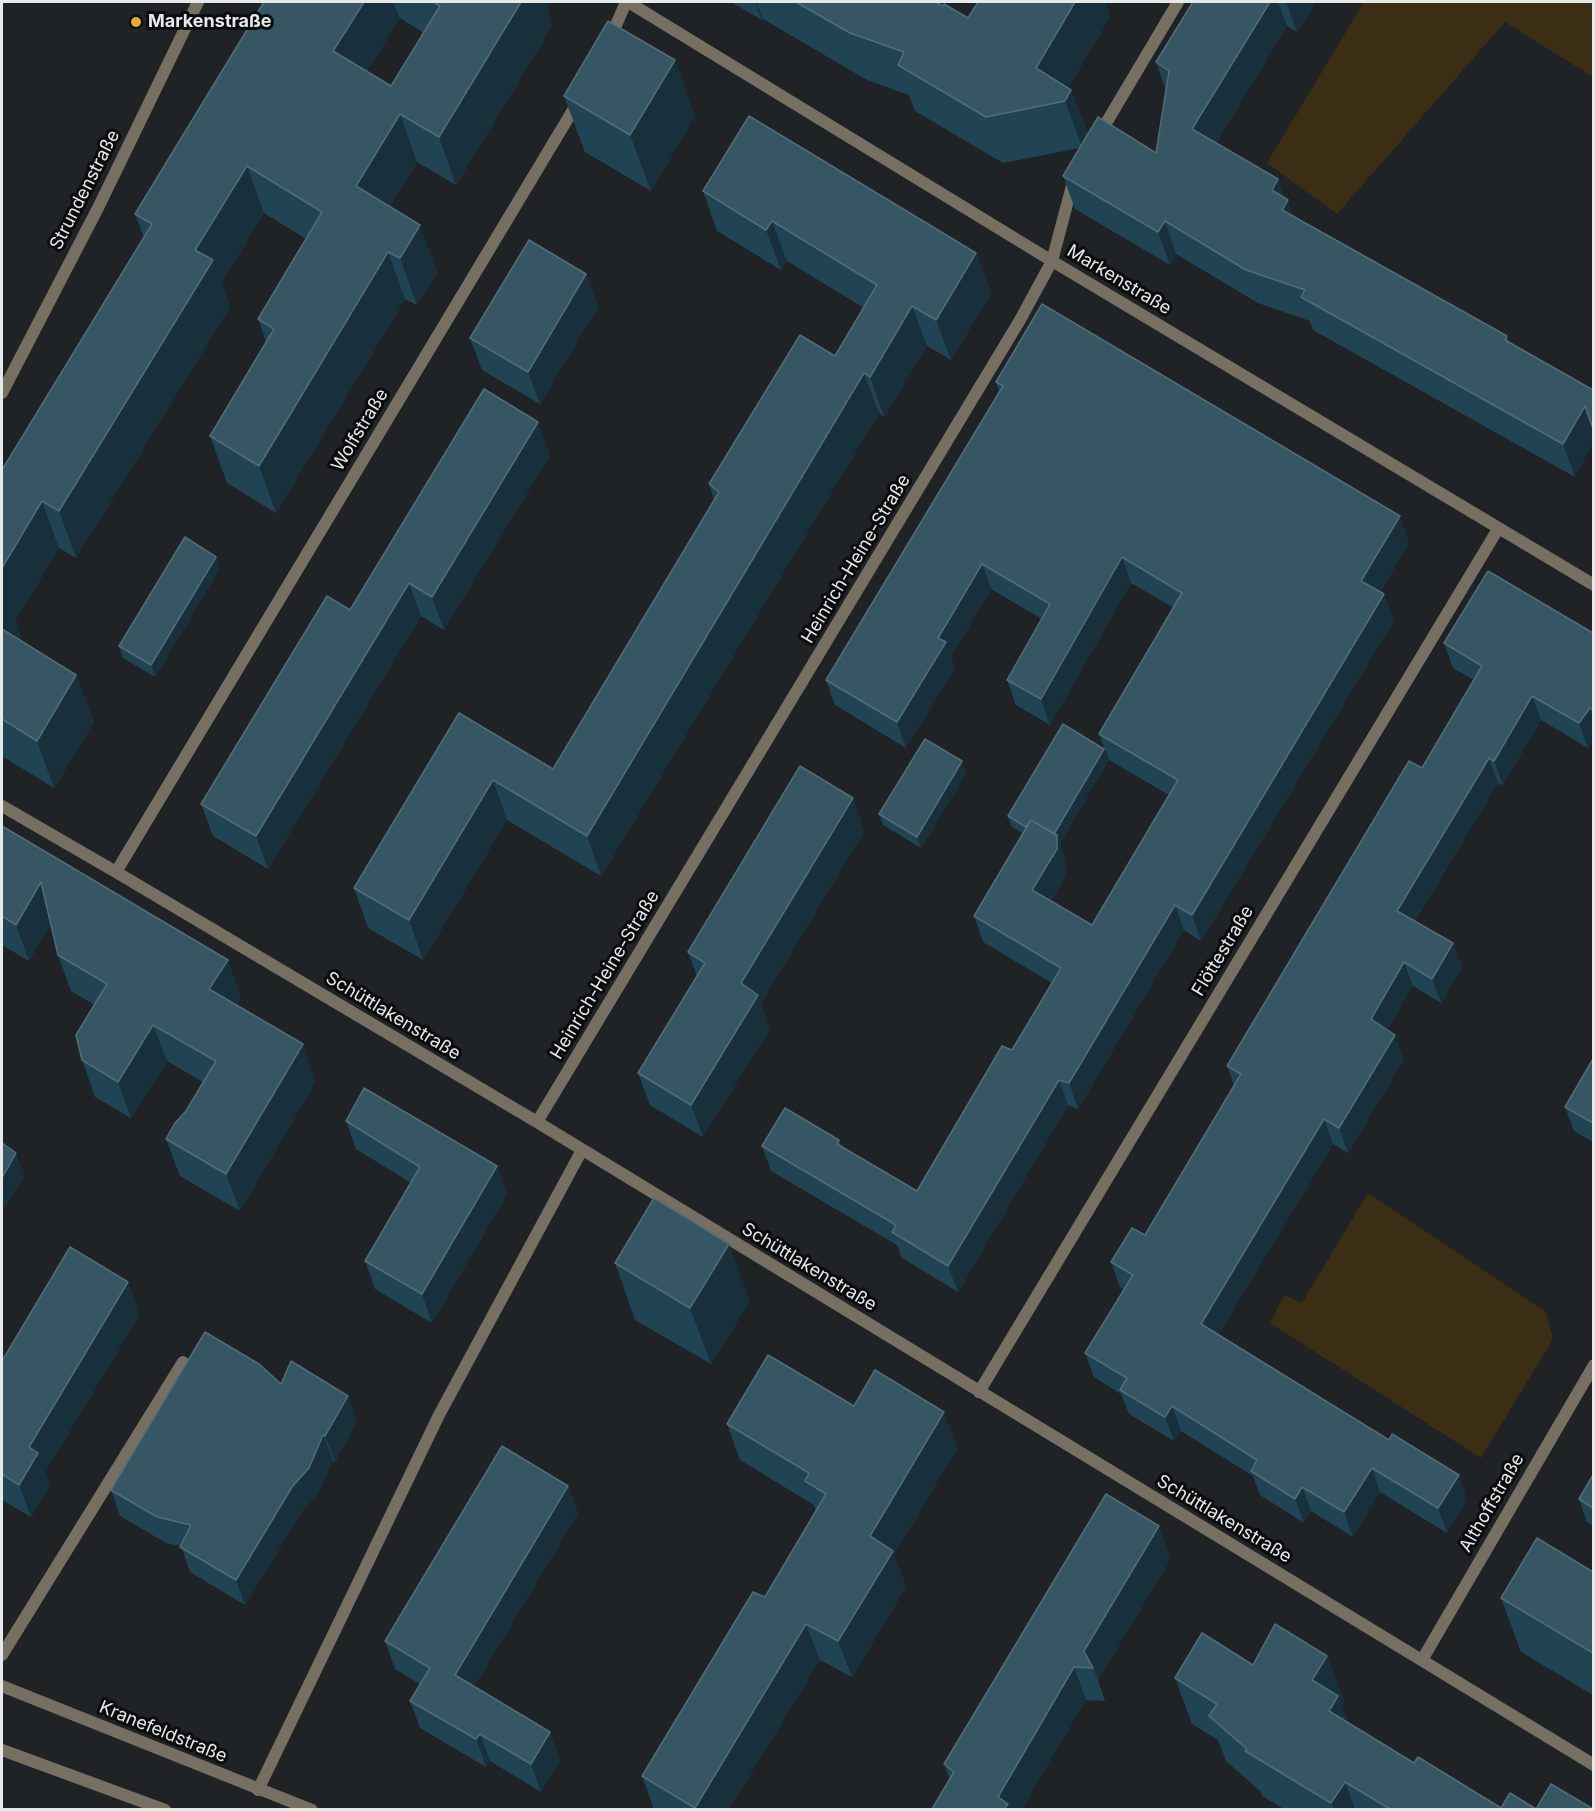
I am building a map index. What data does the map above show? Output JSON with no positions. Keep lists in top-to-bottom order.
{
  "streets": {
    "street": [
      "Strundenstraße",
      "Markenstraße",
      "Wolfstraße",
      "Heinrich-Heine-Straße",
      "Flöttestraße",
      "Schüttlakenstraße",
      "Althoffstraße",
      "Kranefeldstraße"
    ]
  },
  "crossings": [
    ["Markenstraße", "Heinrich-Heine-Straße"],
    ["Markenstraße", "Flöttestraße"],
    ["Wolfstraße", "Schüttlakenstraße"],
    ["Heinrich-Heine-Straße", "Schüttlakenstraße"],
    ["Flöttestraße", "Schüttlakenstraße"],
    ["Schüttlakenstraße", "Althoffstraße"]
  ],
  "places": ["Markenstraße"]
}
